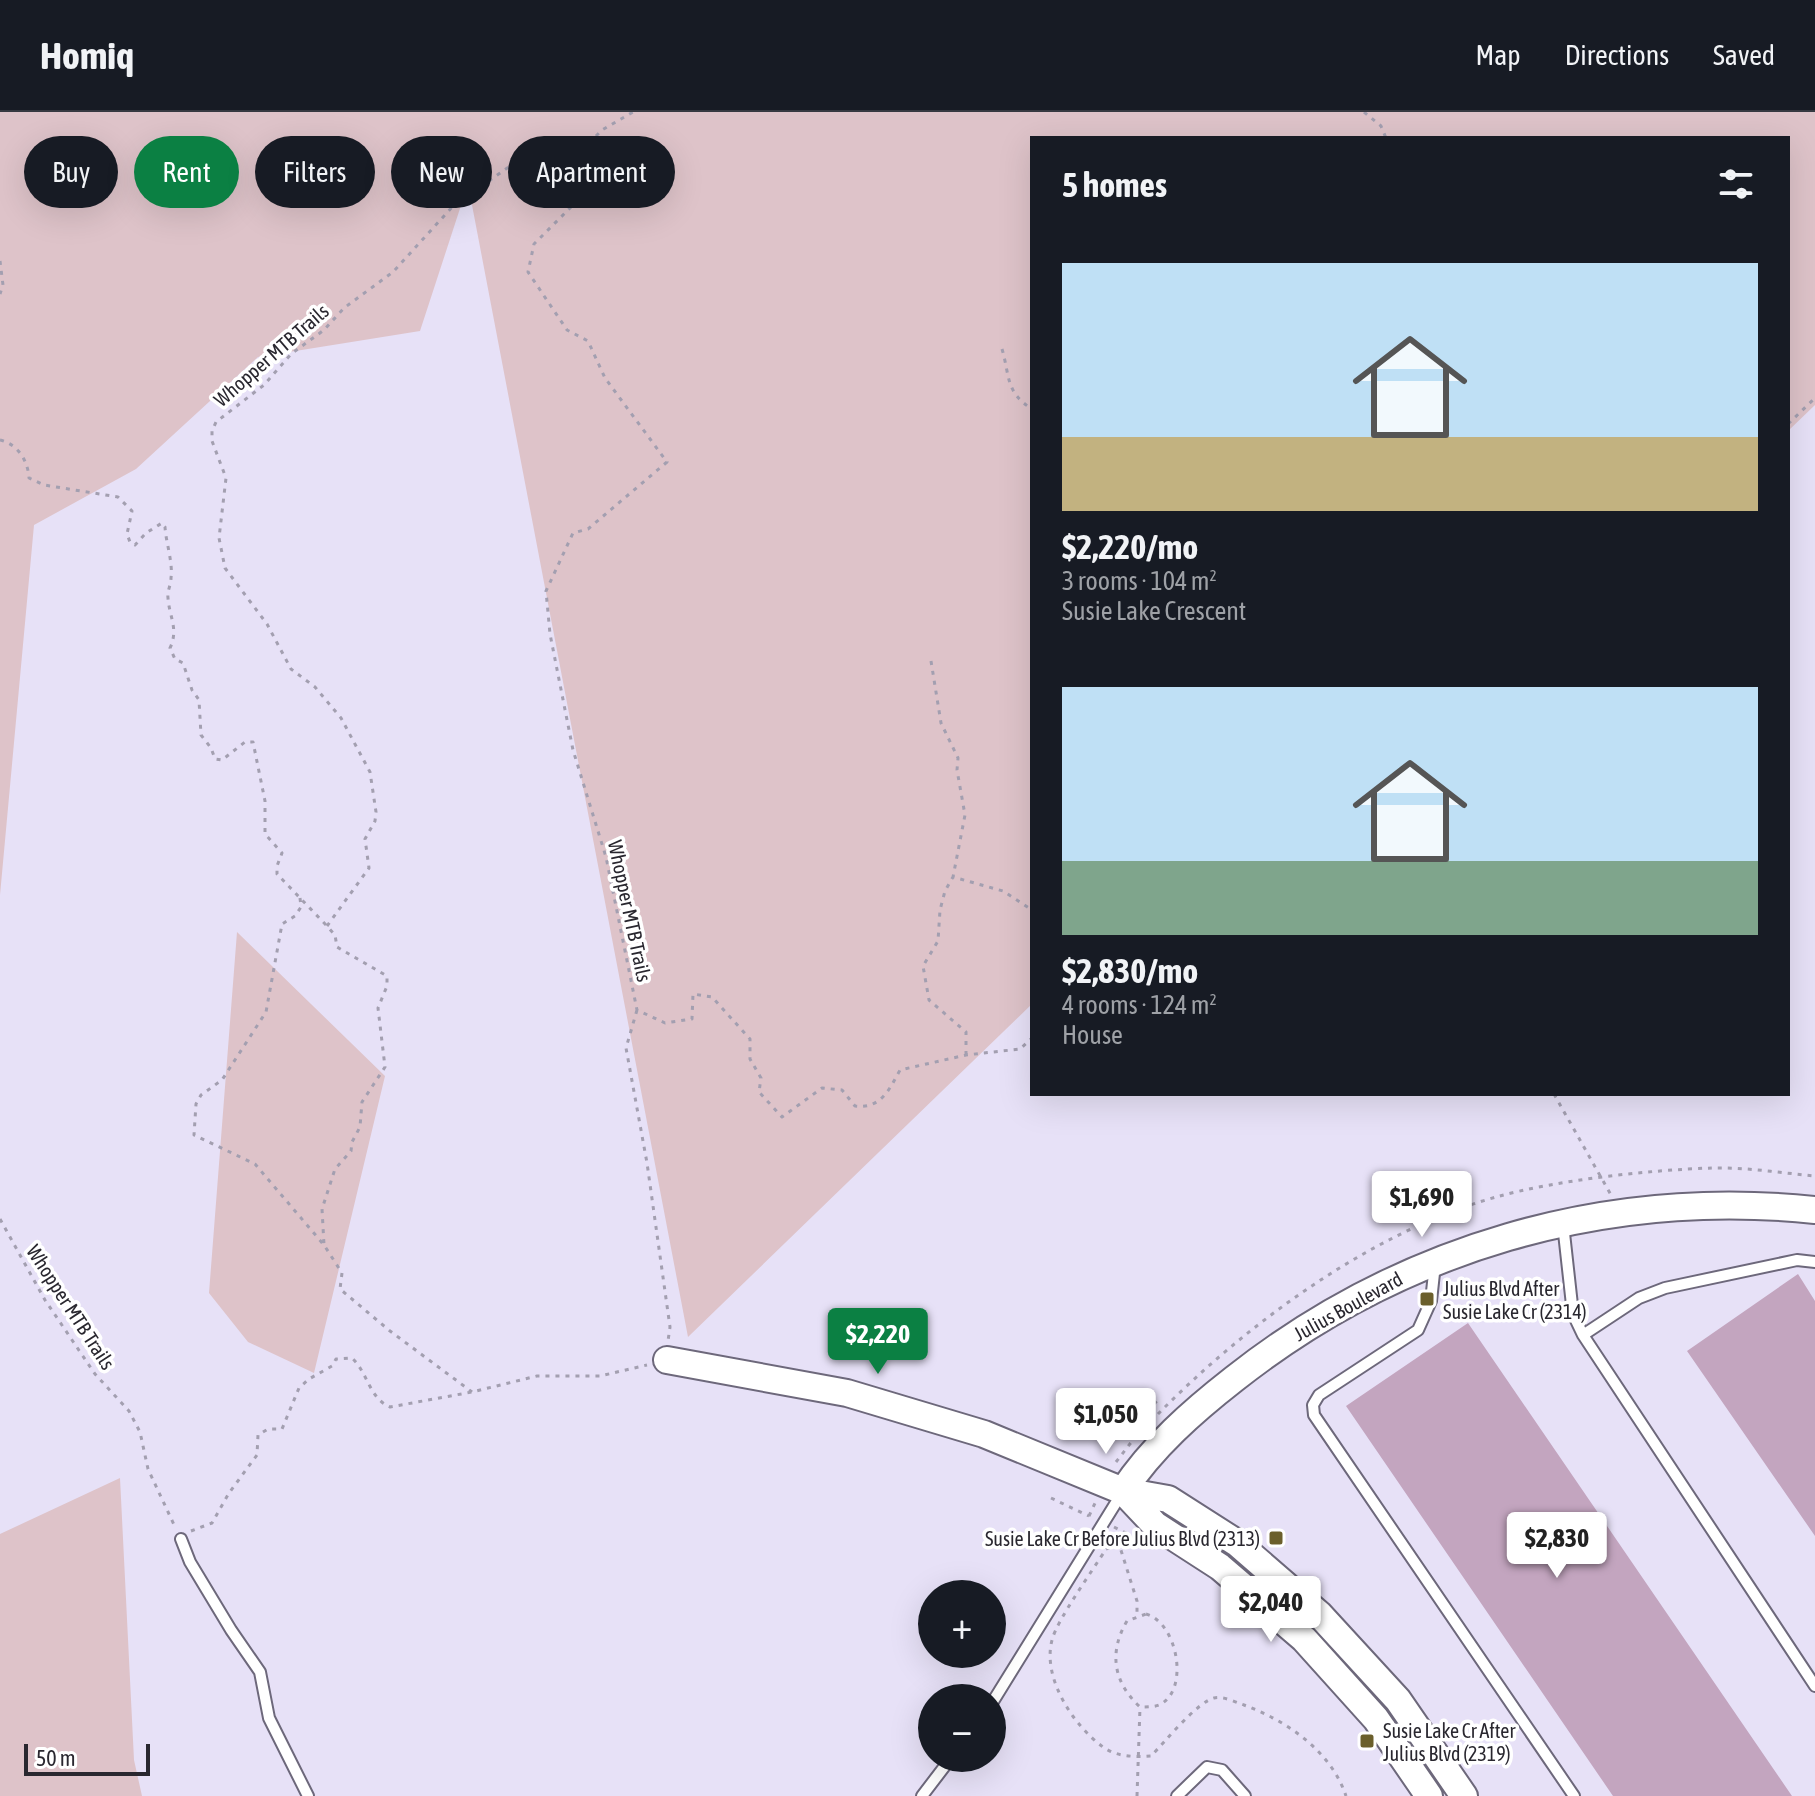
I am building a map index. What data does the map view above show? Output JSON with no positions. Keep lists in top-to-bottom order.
{
  "streets": {
    "street": ["Julius Boulevard"],
    "path": ["Whopper MTB Trails"]
  },
  "places": {
    "transit": ["Julius Blvd After Susie Lake Cr (2314)", "Susie Lake Cr Before Julius Blvd (2313)", "Susie Lake Cr After Julius Blvd (2319)"]
  },
  "scale_bar": "50 m",
  "page": {
    "header": "Homiq",
    "nav": ["Map", "Directions", "Saved"],
    "chip": [
      "Buy",
      "Rent",
      "Filters",
      "New",
      "Apartment"
    ],
    "heading": "5 homes",
    "list": [
      {
        "name": "$2,220/mo",
        "note": "3 rooms · 104 m² · Susie Lake Crescent"
      },
      {
        "name": "$2,830/mo",
        "note": "4 rooms · 124 m² · House"
      }
    ],
    "price": [
      "$1,690",
      "$2,220",
      "$1,050",
      "$2,830",
      "$2,040"
    ],
    "map_buttons": ["+", "−"],
    "scale": "50 m"
  }
}
